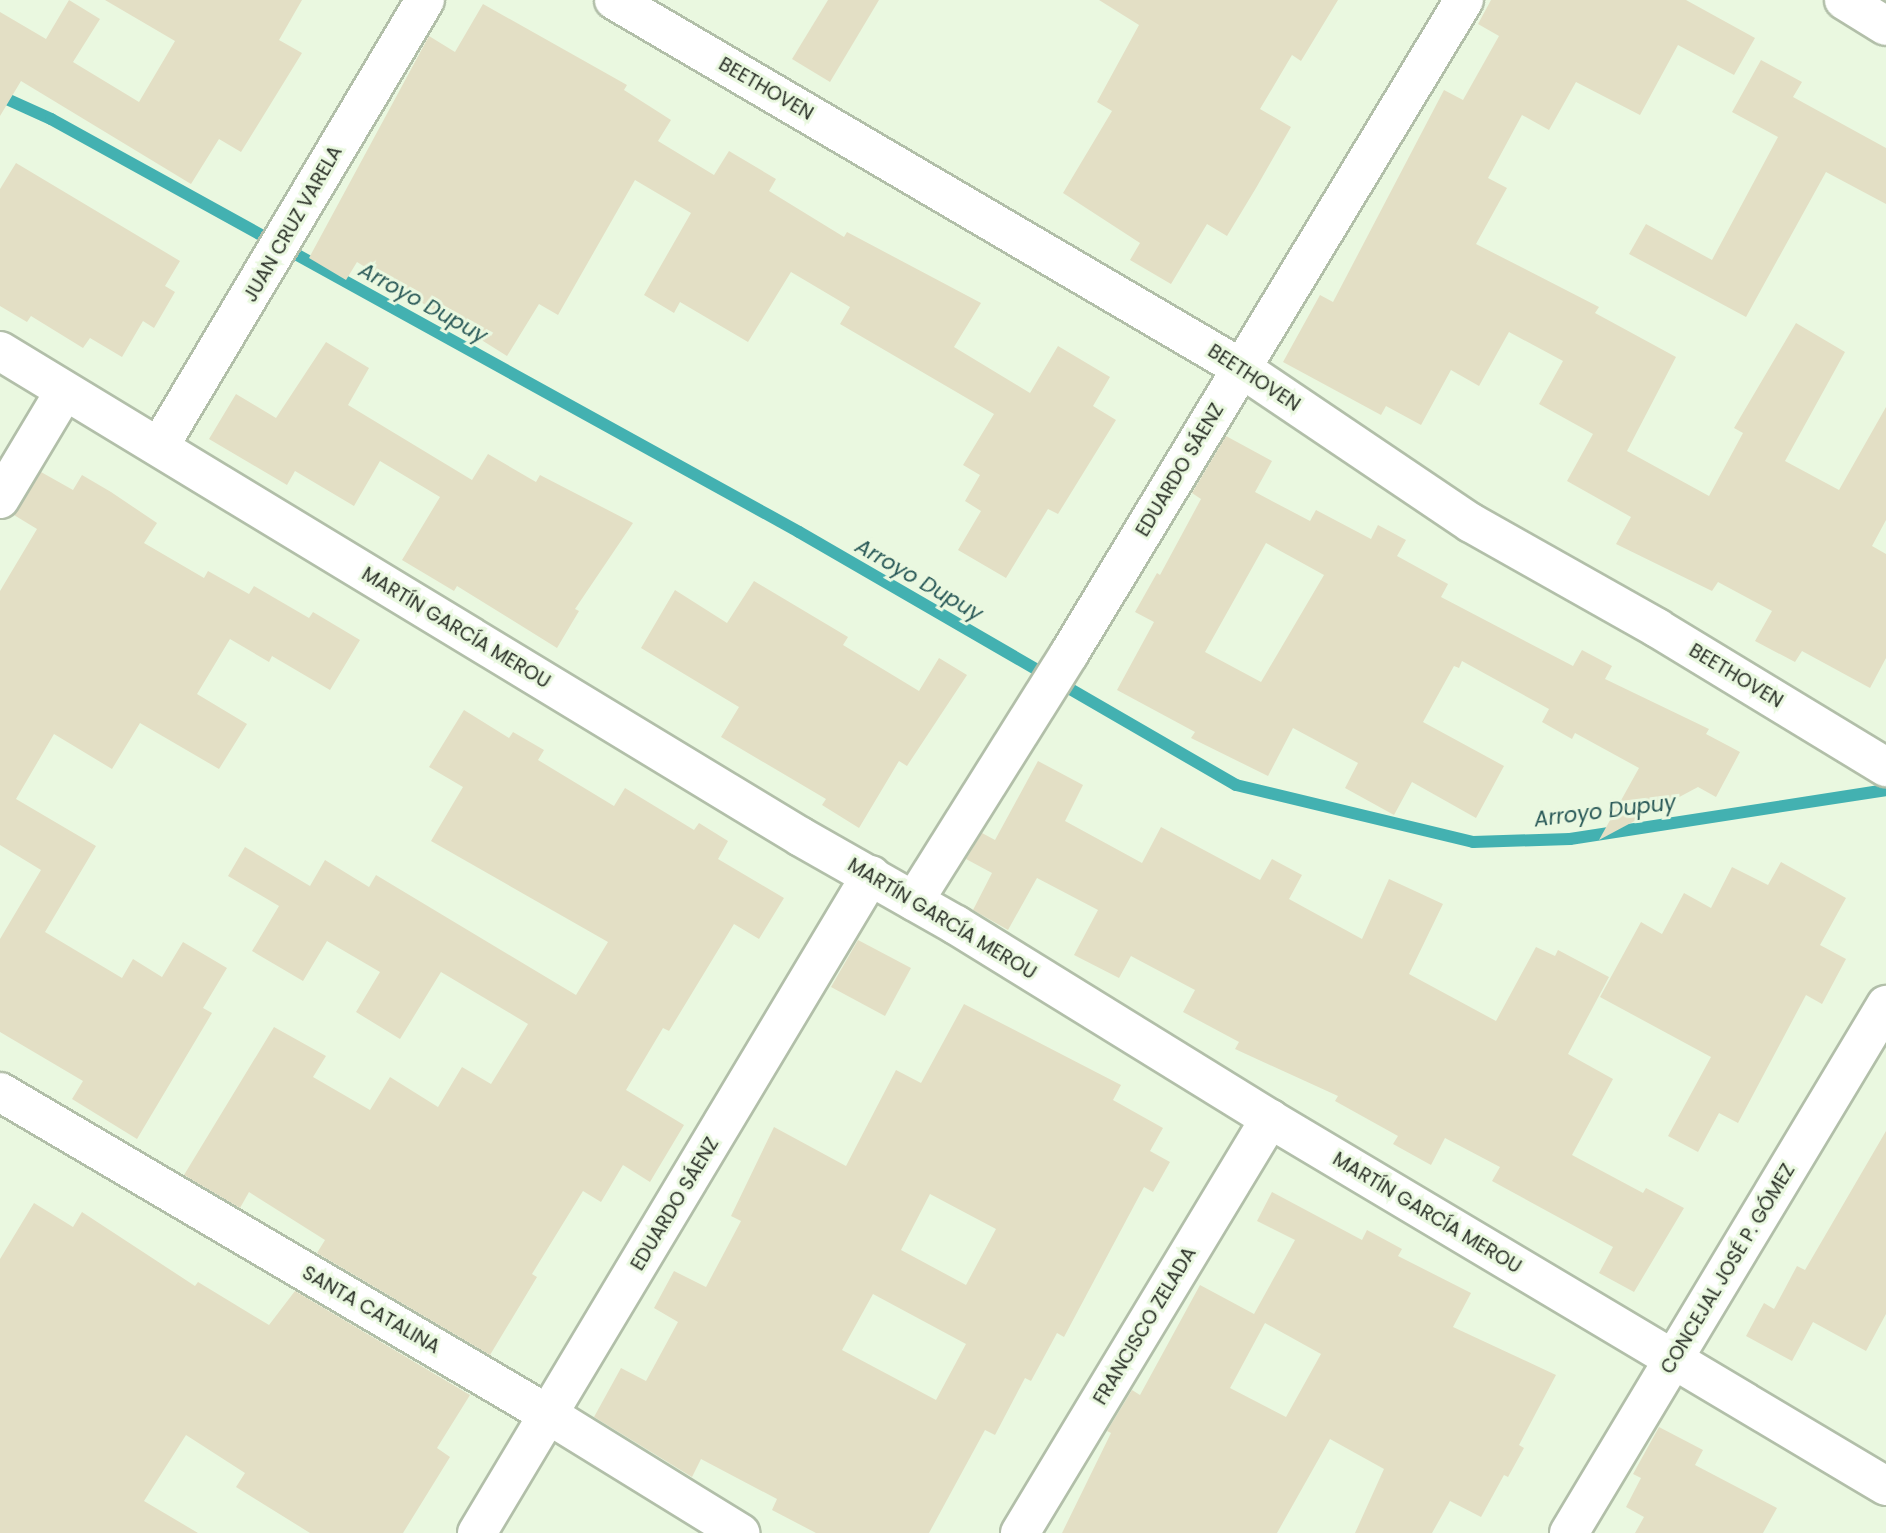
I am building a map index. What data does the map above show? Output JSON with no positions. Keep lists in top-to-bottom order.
{
  "streets": {
    "street": [
      "BEETHOVEN",
      "JUAN CRUZ VARELA",
      "EDUARDO SÁENZ",
      "MARTÍN GARCÍA MEROU",
      "CONCEJAL JOSÉ P. GÓMEZ",
      "SANTA CATALINA",
      "FRANCISCO ZELADA"
    ]
  },
  "crossings": [
    ["BEETHOVEN", "EDUARDO SÁENZ"],
    ["JUAN CRUZ VARELA", "MARTÍN GARCÍA MEROU"],
    ["EDUARDO SÁENZ", "MARTÍN GARCÍA MEROU"],
    ["EDUARDO SÁENZ", "SANTA CATALINA"],
    ["MARTÍN GARCÍA MEROU", "CONCEJAL JOSÉ P. GÓMEZ"],
    ["MARTÍN GARCÍA MEROU", "FRANCISCO ZELADA"]
  ],
  "water": ["Arroyo Dupuy"]
}
